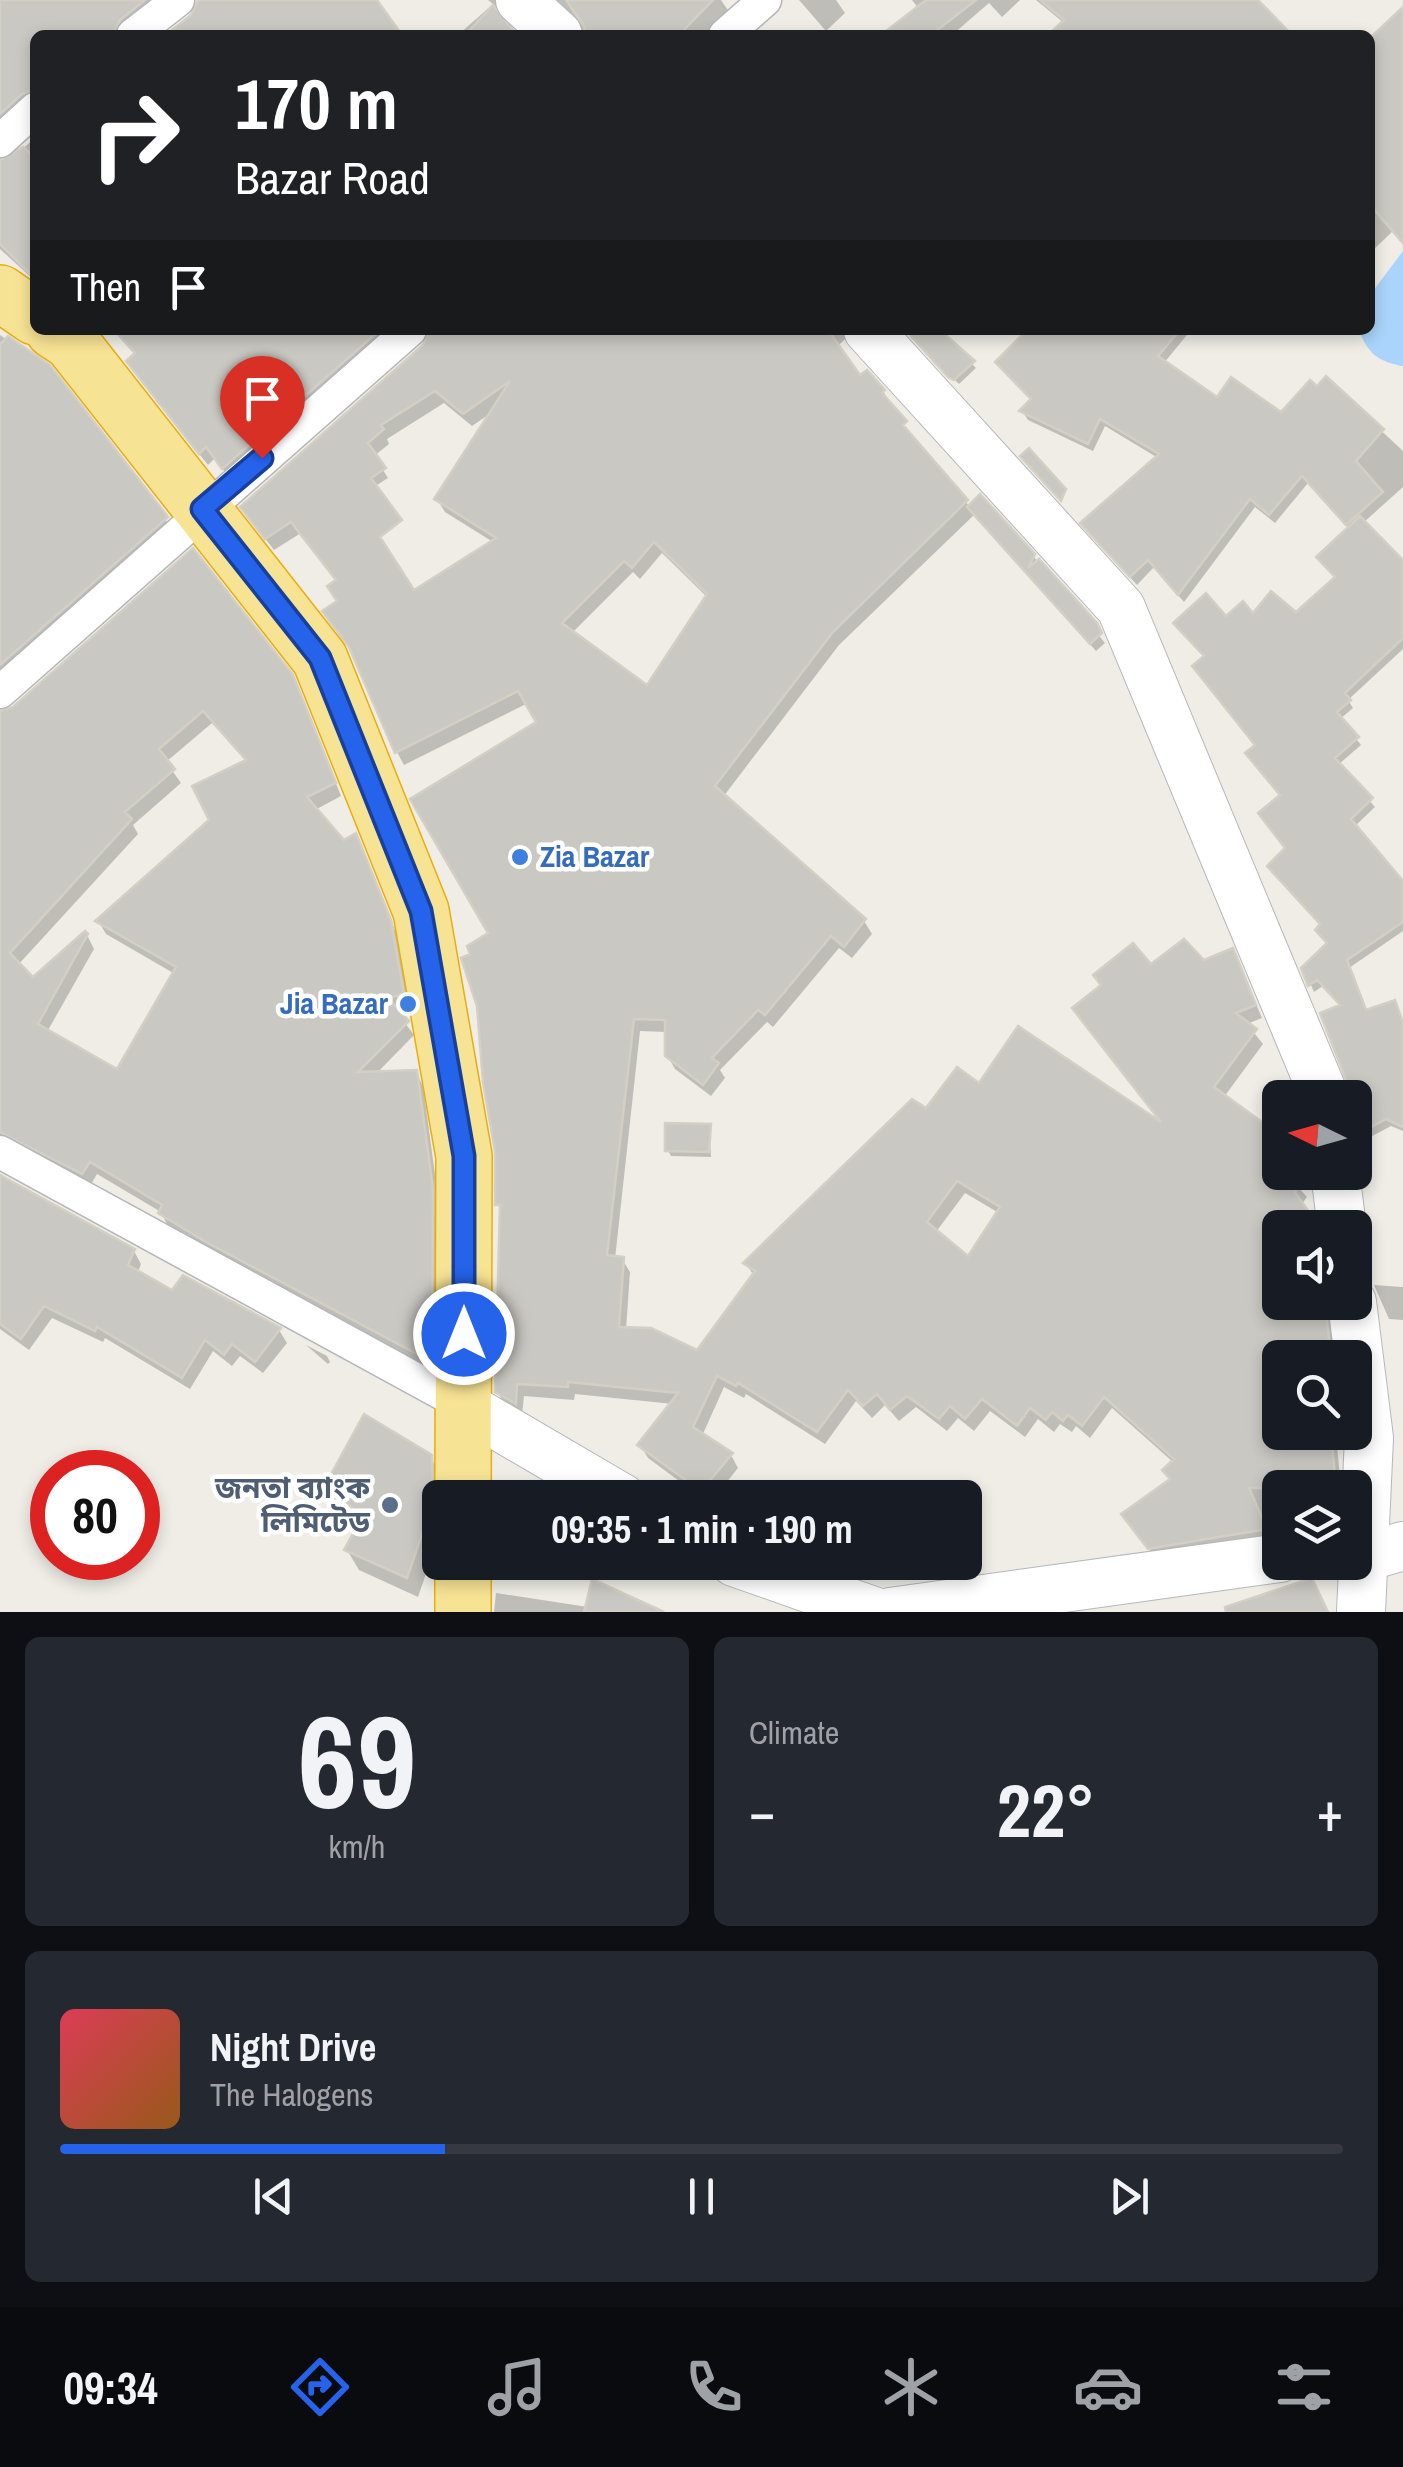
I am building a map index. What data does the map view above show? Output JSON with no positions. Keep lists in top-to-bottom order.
{
  "places": ["Zia Bazar", "Jia Bazar", "জনতা ব্যাংক লিমিটেড"],
  "north": "left",
  "page": {
    "turn": ["170 m", "Bazar Road"],
    "then": "Then",
    "limit": "80",
    "trip": "09:35 · 1 min · 190 m",
    "tile": [
      ["69", "km/h"],
      "Climate"
    ],
    "heat": ["−", "22°", "+"],
    "song": ["Night Drive", "The Halogens"],
    "tabs": "09:34"
  }
}
